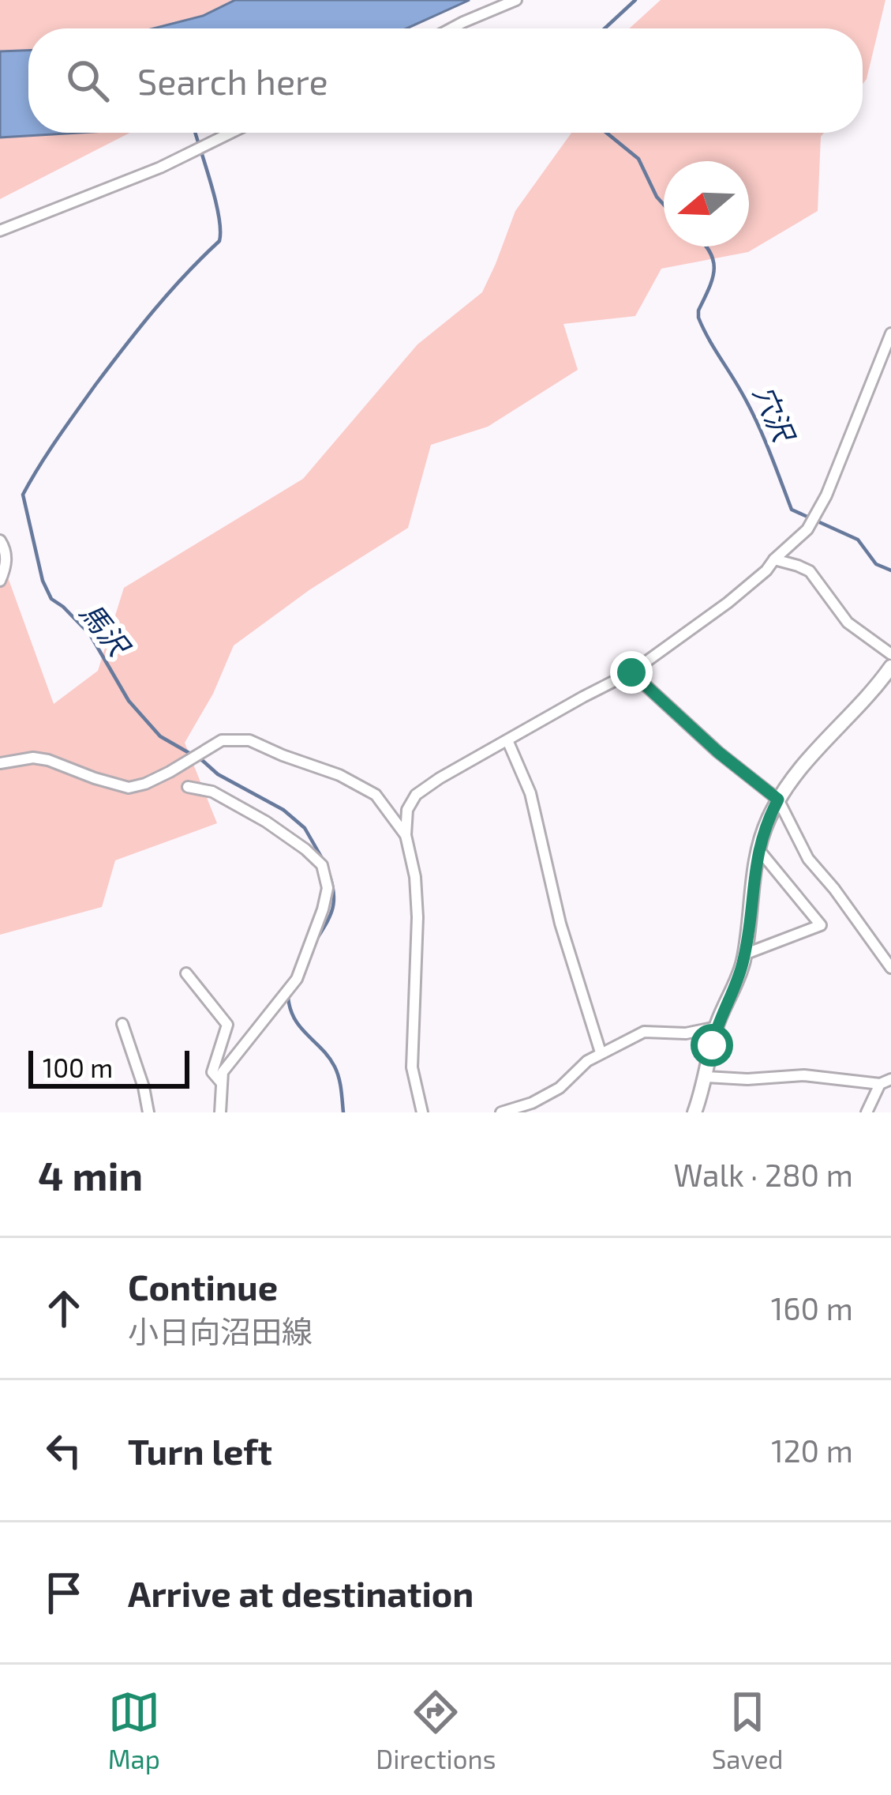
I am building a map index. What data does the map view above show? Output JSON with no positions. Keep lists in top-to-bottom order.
{
  "water": ["穴沢", "馬沢"],
  "scale_bar": "100 m",
  "north": "left",
  "page": {
    "search": "Search here",
    "scale": "100 m",
    "heading": ["4 min", "Walk · 280 m"],
    "list": [
      ["Continue", "小日向沼田線", "160 m"],
      ["Turn left", "120 m"],
      "Arrive at destination"
    ],
    "nav": ["Map", "Directions", "Saved"]
  }
}
